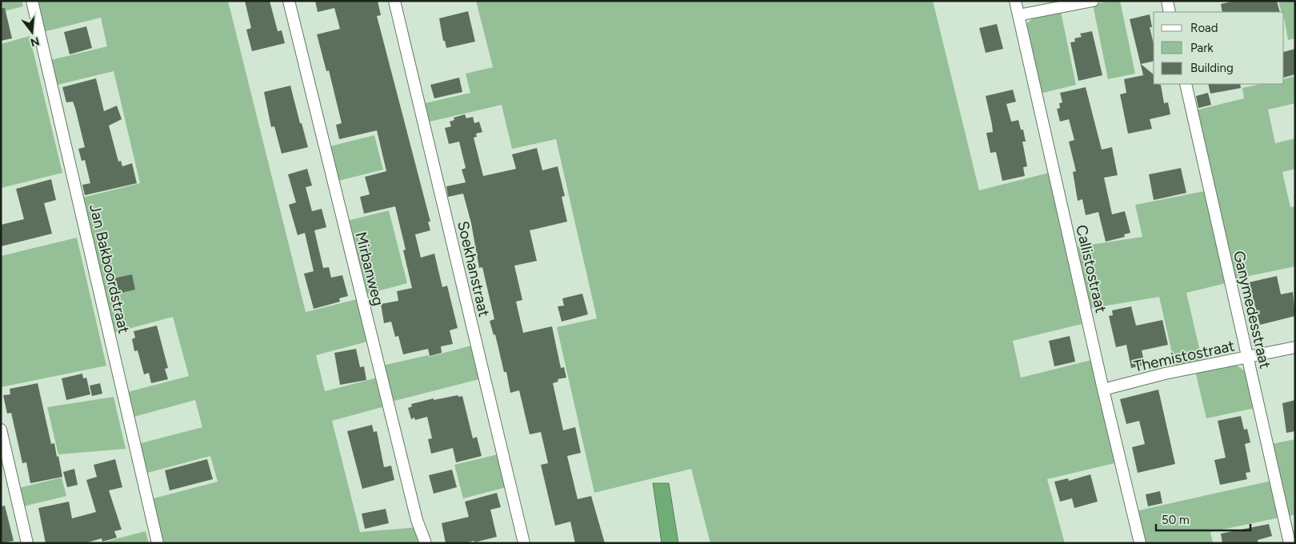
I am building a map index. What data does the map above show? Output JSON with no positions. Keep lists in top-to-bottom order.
{
  "streets": {
    "street": [
      "Jan Bakboordstraat",
      "Mirbanweg",
      "Soekhanstraat",
      "Callistostraat",
      "Ganymedesstraat",
      "Themistostraat"
    ]
  },
  "crossings": [
    ["Callistostraat", "Themistostraat"],
    ["Ganymedesstraat", "Themistostraat"]
  ],
  "legend": ["Road", "Park", "Building"],
  "scale_bar": "50 m",
  "north": "bottom"
}
